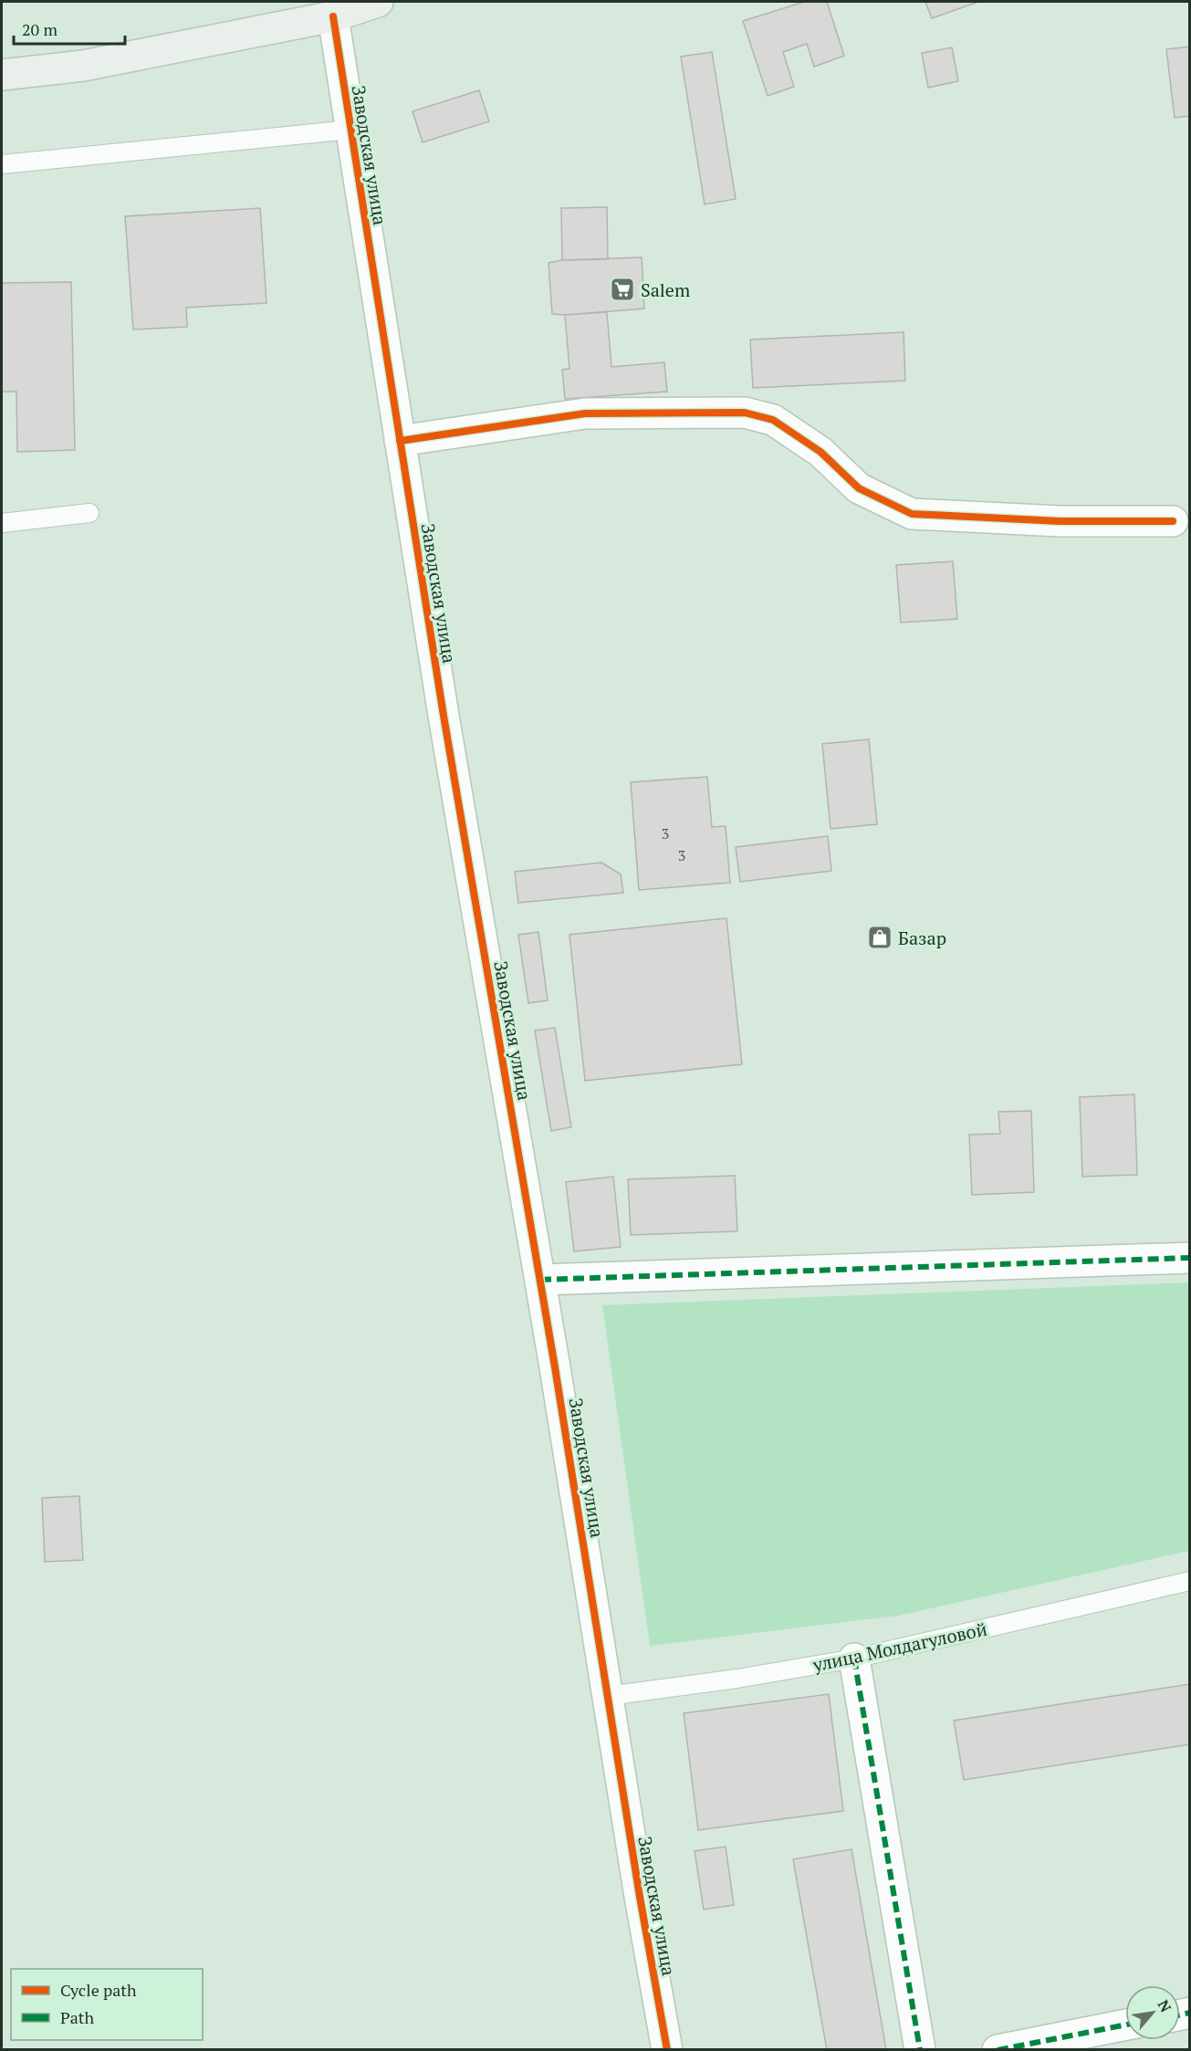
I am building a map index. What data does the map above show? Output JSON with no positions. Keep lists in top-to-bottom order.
{
  "streets": {
    "street": ["Заводская улица"],
    "lane": ["улица Молдагуловой"]
  },
  "crossings": [
    ["Заводская улица", "улица Молдагуловой"]
  ],
  "places": {
    "supermarket": ["Salem"],
    "shop": ["Базар"]
  },
  "house_numbers": ["3", "3"],
  "legend": ["Cycle path", "Path"],
  "scale_bar": "20 m",
  "north": "top right"
}
